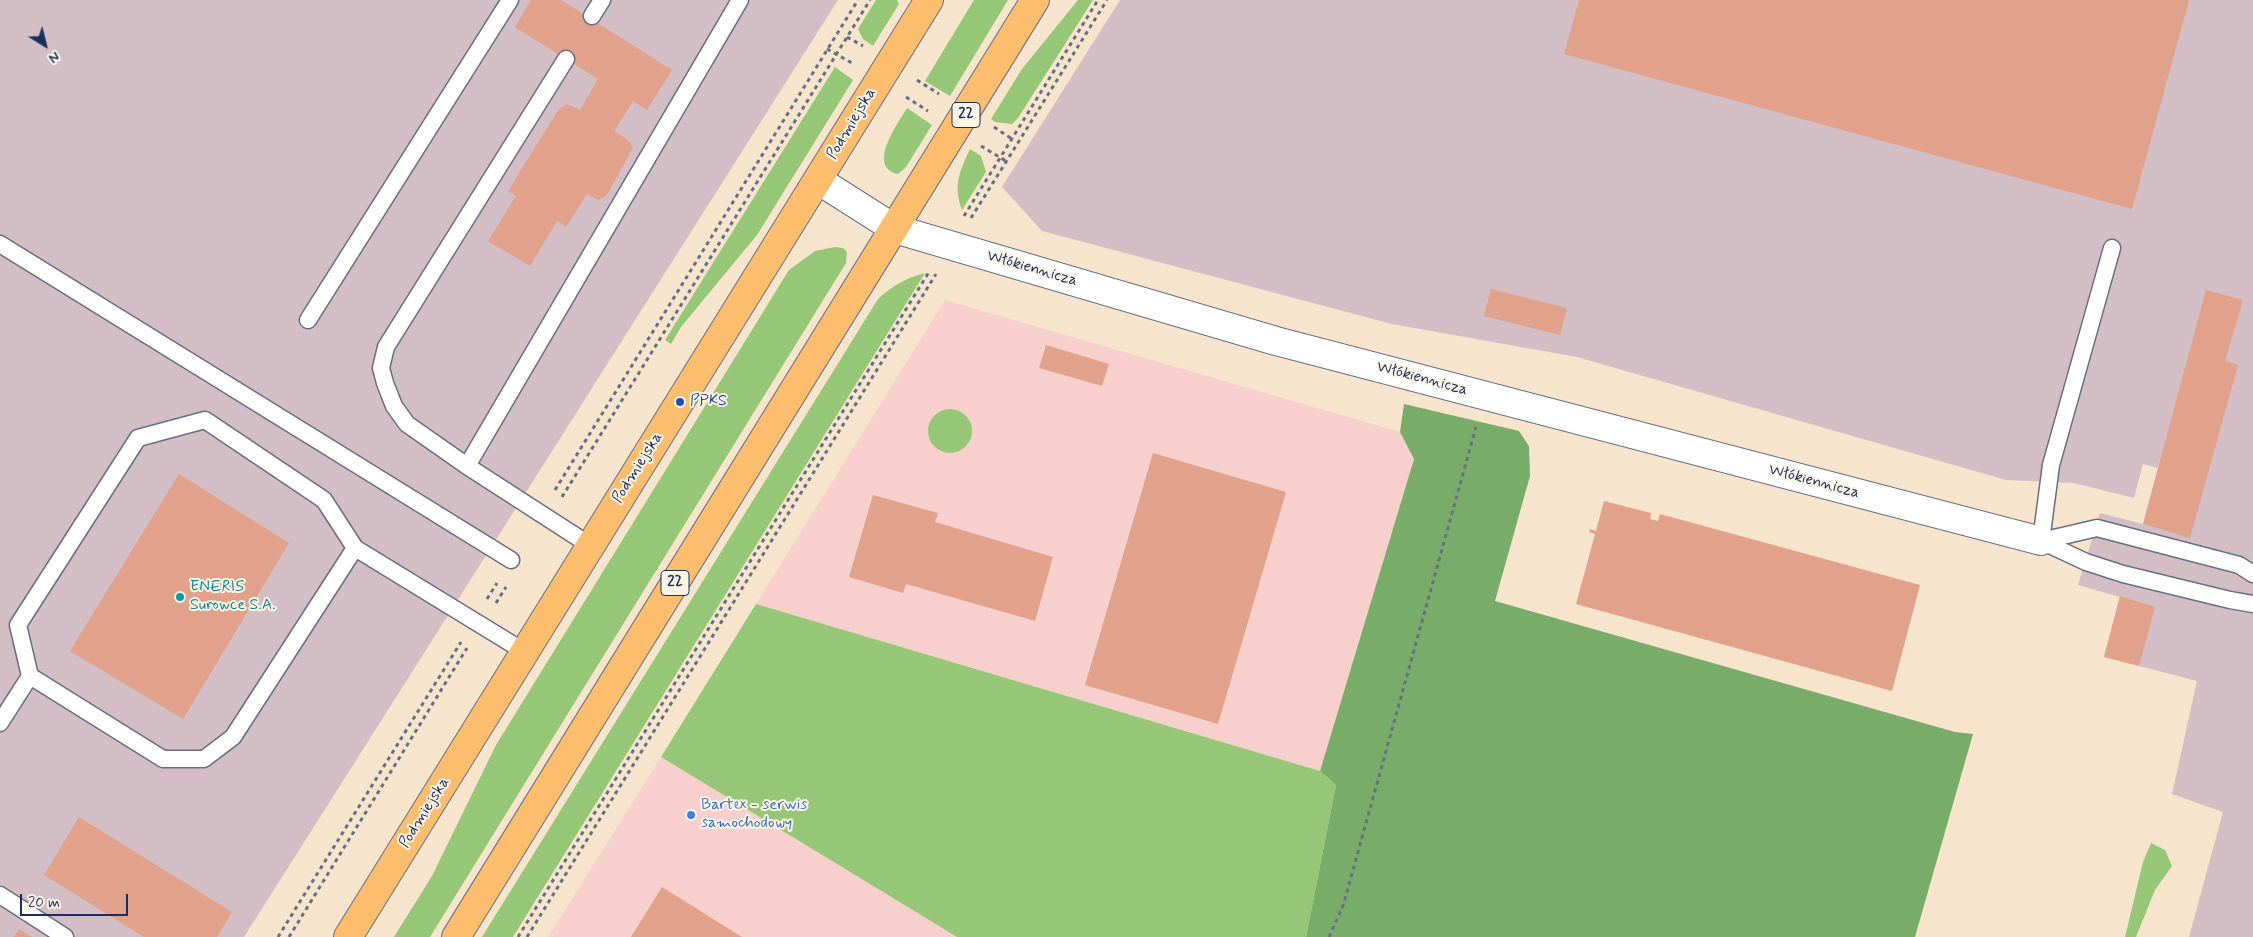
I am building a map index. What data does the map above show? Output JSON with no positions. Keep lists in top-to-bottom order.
{
  "streets": {
    "main road": ["22", "Podmiejska"],
    "street": ["Włókiennicza"]
  },
  "crossings": [
    ["22", "Włókiennicza"],
    ["Podmiejska", "Włókiennicza"]
  ],
  "places": ["PPKS", "ENERIS Surowce S.A.", "Bartex - serwis samochodowy"],
  "scale_bar": "20 m",
  "north": "bottom right"
}
